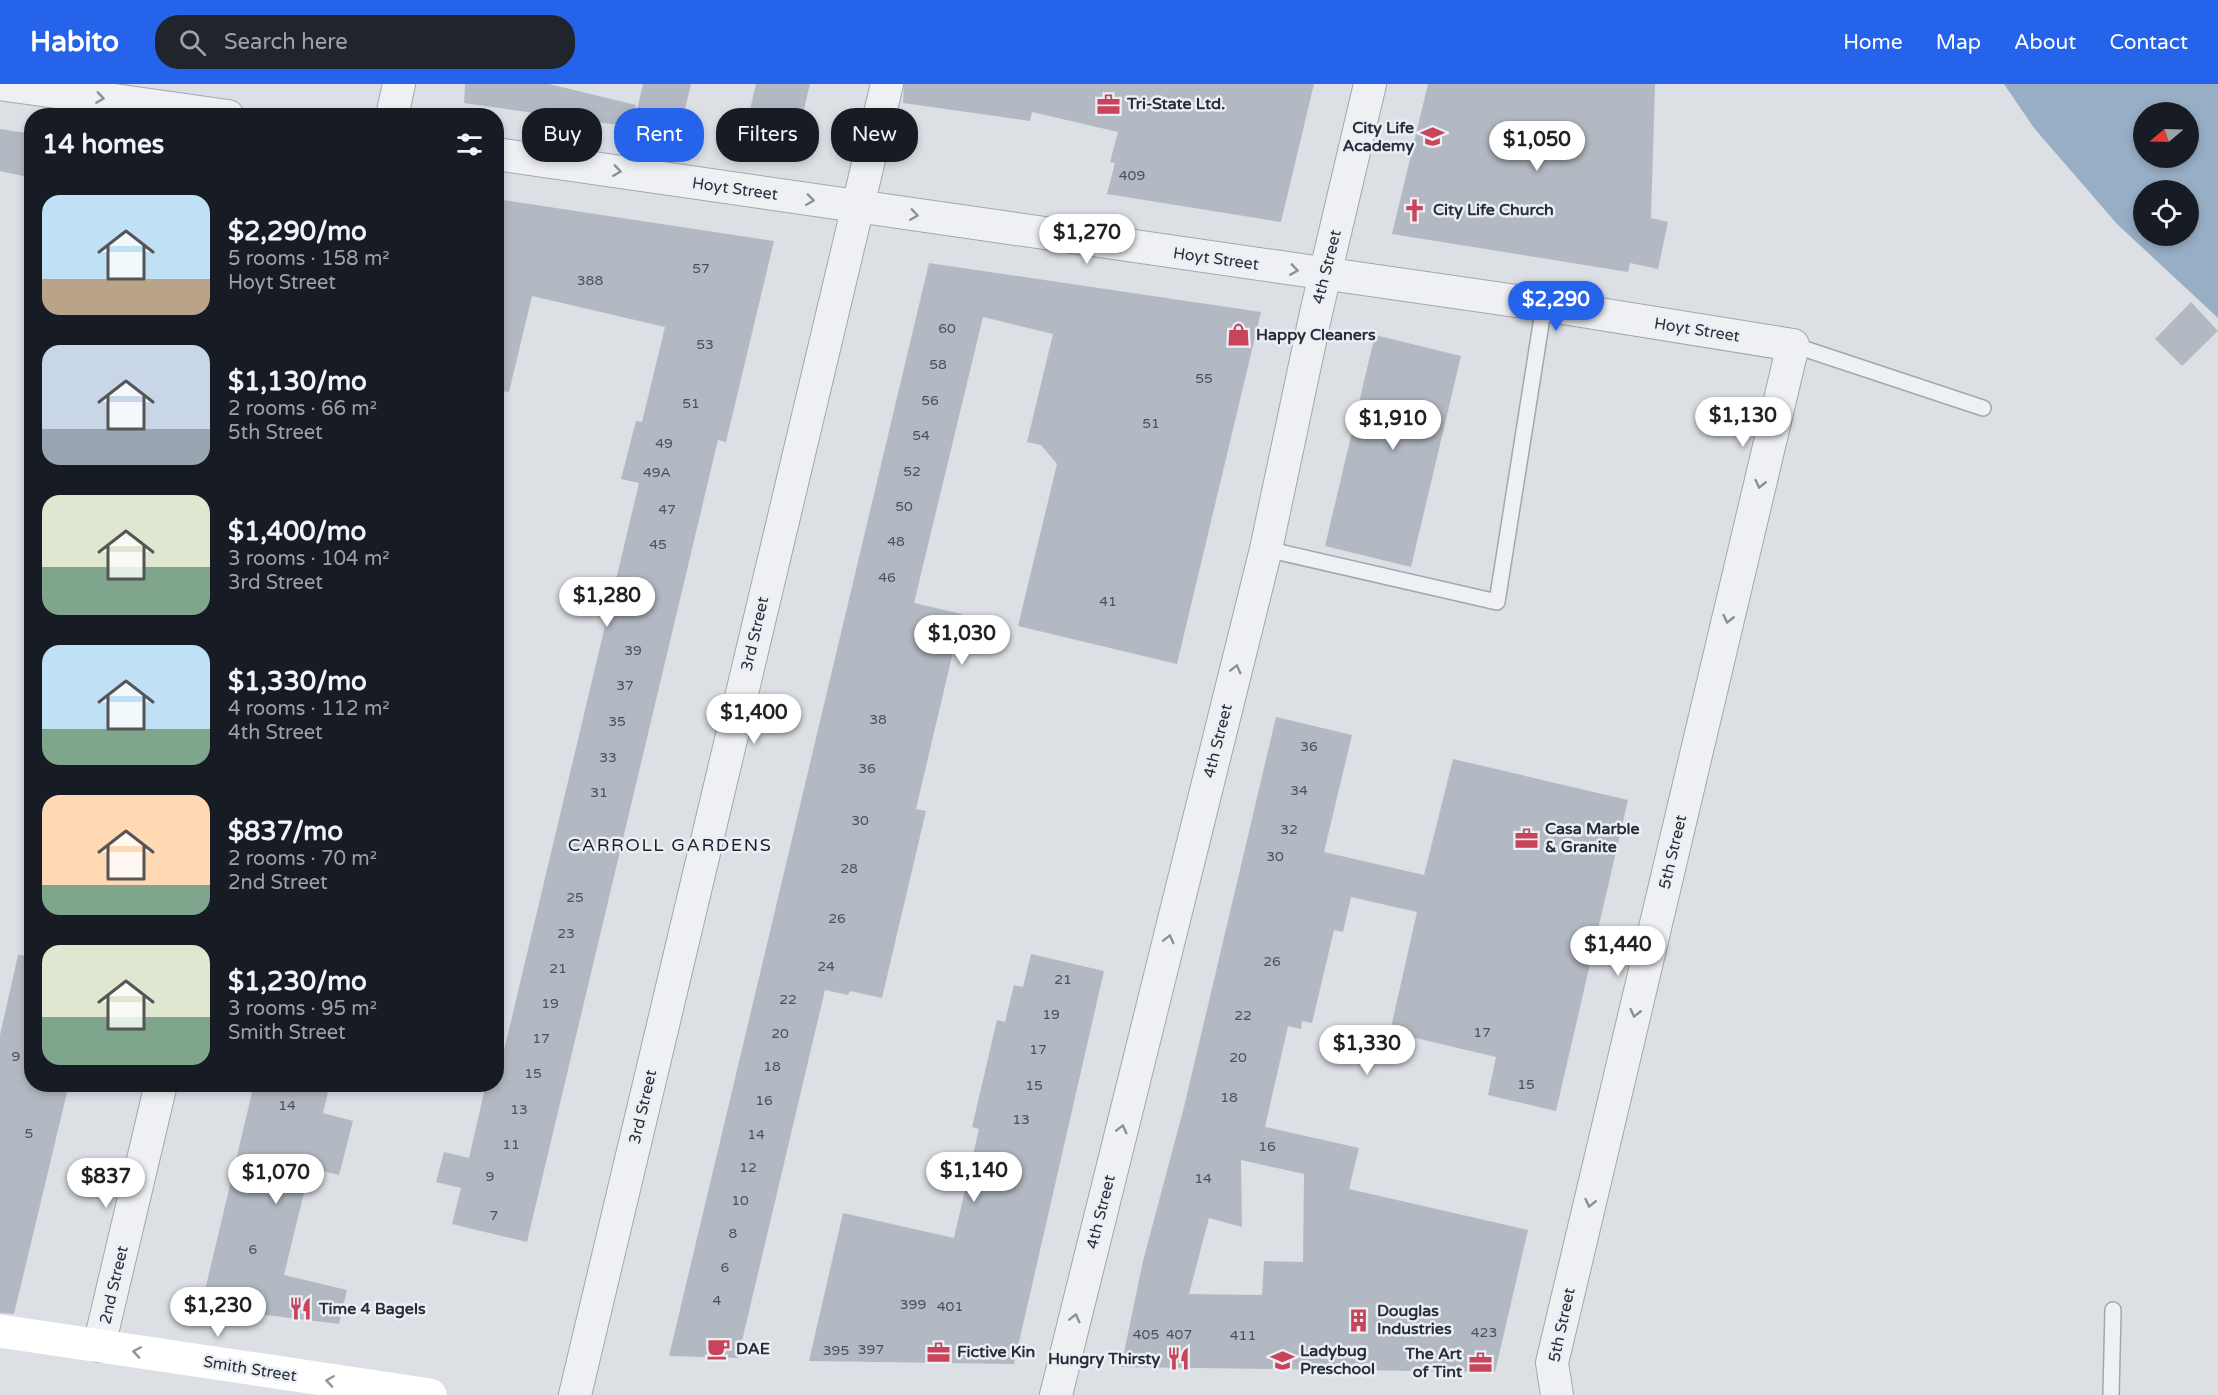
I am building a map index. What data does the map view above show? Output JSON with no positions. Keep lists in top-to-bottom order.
{
  "streets": {
    "street": [
      "Hoyt Street",
      "4th Street",
      "3rd Street",
      "5th Street",
      "2nd Street",
      "Smith Street"
    ]
  },
  "crossings": [
    ["Hoyt Street", "4th Street"],
    ["Hoyt Street", "3rd Street"],
    ["Hoyt Street", "5th Street"],
    ["2nd Street", "Smith Street"]
  ],
  "one_way": [
    "Hoyt Street",
    "4th Street",
    "5th Street",
    "Smith Street"
  ],
  "districts": ["CARROLL GARDENS"],
  "places": {
    "office": [
      "Tri-State Ltd.",
      "Casa Marble & Granite",
      "Fictive Kin",
      "The Art of Tint"
    ],
    "school or university": ["City Life Academy", "Ladybug Preschool"],
    "church": ["City Life Church"],
    "shop": ["Happy Cleaners"],
    "restaurant": ["Time 4 Bagels", "Hungry Thirsty"],
    "building": ["Douglas Industries"],
    "cafe": ["DAE"]
  },
  "house_numbers": [
    "409",
    "57",
    "388",
    "60",
    "53",
    "58",
    "55",
    "56",
    "51",
    "51",
    "54",
    "49",
    "52",
    "49A",
    "50",
    "47",
    "48",
    "45",
    "46",
    "41",
    "39",
    "37",
    "38",
    "35",
    "36",
    "33",
    "36",
    "34",
    "31",
    "30",
    "32",
    "30",
    "28",
    "25",
    "26",
    "23",
    "26",
    "24",
    "21",
    "21",
    "22",
    "19",
    "19",
    "22",
    "17",
    "20",
    "17",
    "17",
    "9",
    "20",
    "18",
    "15",
    "15",
    "15",
    "18",
    "16",
    "14",
    "13",
    "13",
    "5",
    "14",
    "11",
    "16",
    "12",
    "9",
    "14",
    "10",
    "7",
    "8",
    "6",
    "6",
    "4",
    "399",
    "401",
    "423",
    "405",
    "407",
    "411",
    "397",
    "395"
  ],
  "north": "left",
  "page": {
    "header": "Habito",
    "search": "Search here",
    "nav": [
      "Home",
      "Map",
      "About",
      "Contact"
    ],
    "chip": [
      "Buy",
      "Rent",
      "Filters",
      "New"
    ],
    "heading": "14 homes",
    "price": [
      "$1,050",
      "$1,270",
      "$2,290",
      "$1,130",
      "$1,910",
      "$1,280",
      "$1,030",
      "$1,400",
      "$1,440",
      "$1,330",
      "$1,140",
      "$1,070",
      "$837",
      "$1,230"
    ],
    "list": [
      {
        "name": "$2,290/mo",
        "note": "5 rooms · 158 m² · Hoyt Street"
      },
      {
        "name": "$1,130/mo",
        "note": "2 rooms · 66 m² · 5th Street"
      },
      {
        "name": "$1,400/mo",
        "note": "3 rooms · 104 m² · 3rd Street"
      },
      {
        "name": "$1,330/mo",
        "note": "4 rooms · 112 m² · 4th Street"
      },
      {
        "name": "$837/mo",
        "note": "2 rooms · 70 m² · 2nd Street"
      },
      {
        "name": "$1,230/mo",
        "note": "3 rooms · 95 m² · Smith Street"
      }
    ]
  }
}
